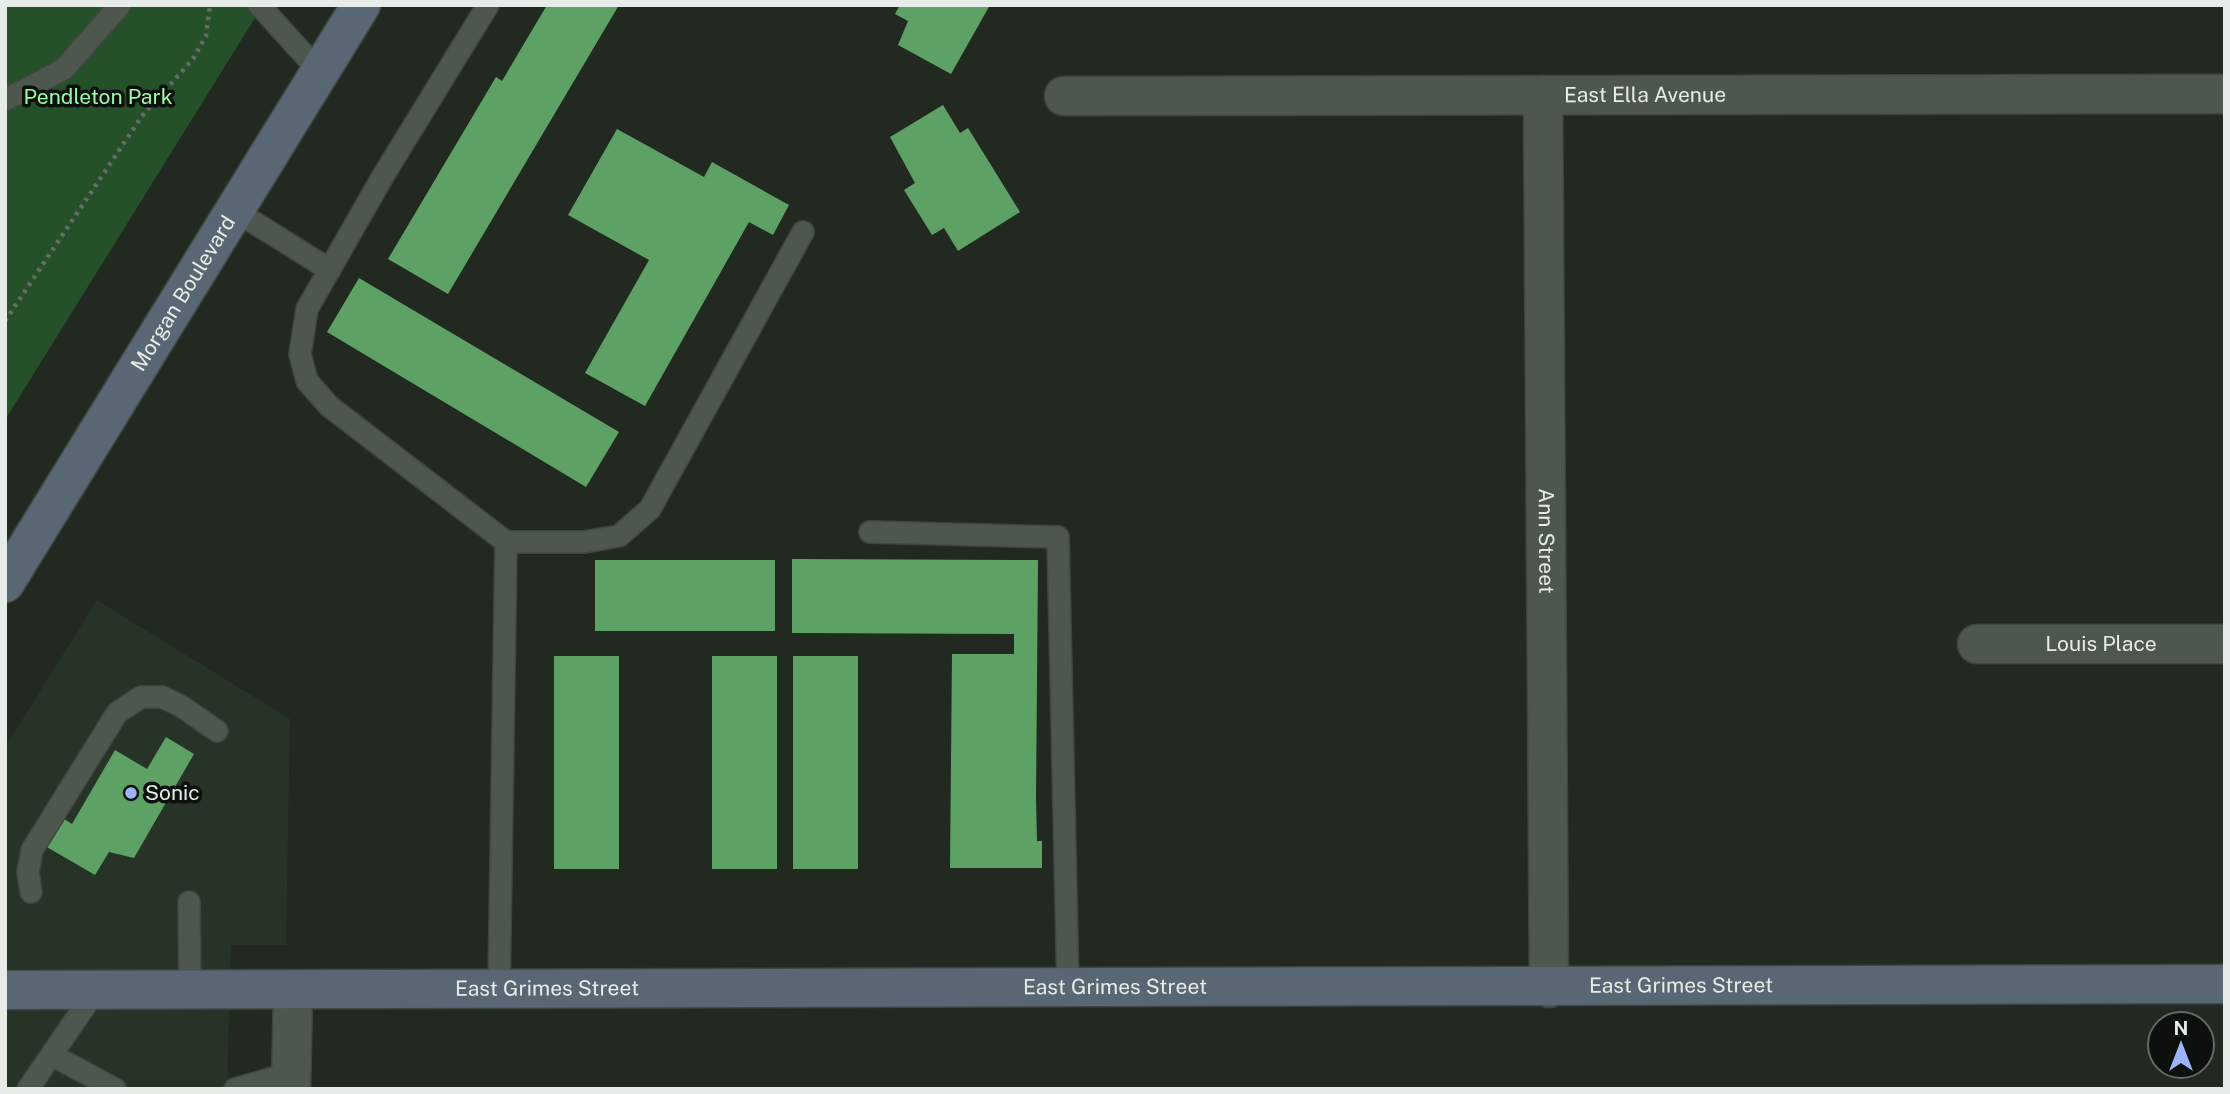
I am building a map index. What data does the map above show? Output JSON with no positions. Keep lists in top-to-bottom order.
{
  "streets": {
    "street": [
      "East Ella Avenue",
      "Morgan Boulevard",
      "Ann Street",
      "Louis Place",
      "East Grimes Street"
    ]
  },
  "crossings": [
    ["East Ella Avenue", "Ann Street"],
    ["Ann Street", "East Grimes Street"]
  ],
  "parks": ["Pendleton Park"],
  "places": ["Sonic"],
  "north": "top"
}
